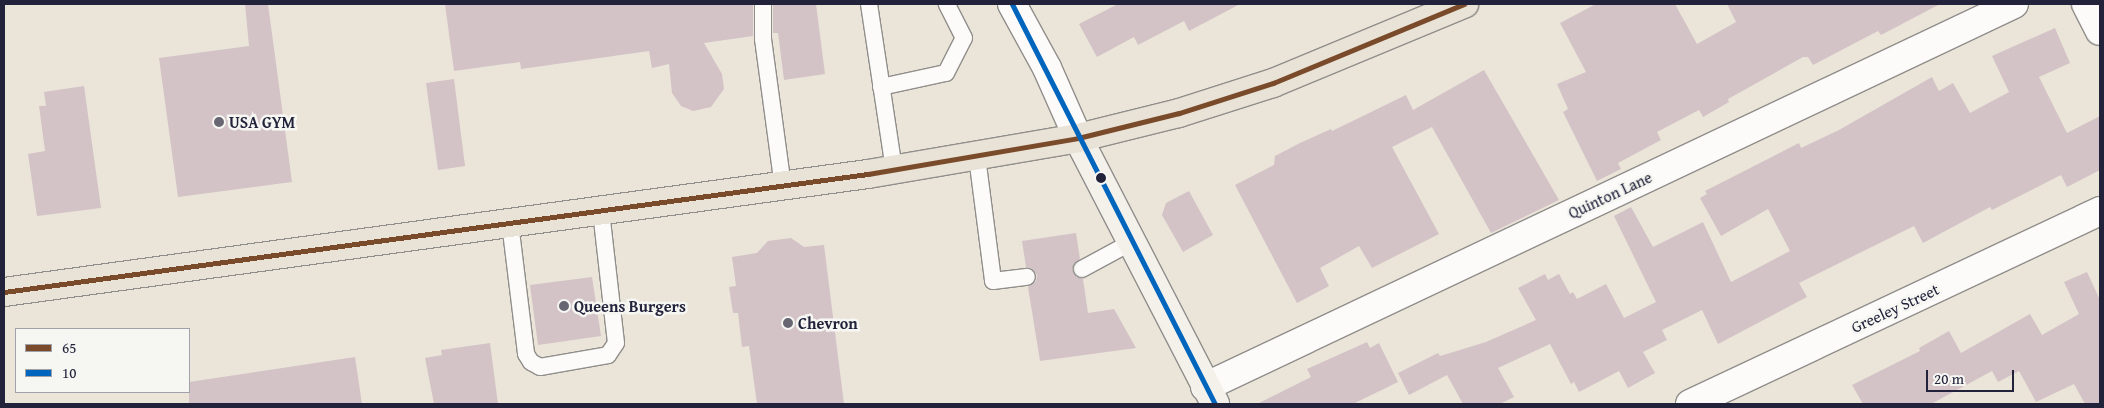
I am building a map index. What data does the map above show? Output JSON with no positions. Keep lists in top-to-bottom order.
{
  "streets": {
    "street": ["Quinton Lane", "Greeley Street"]
  },
  "places": ["USA GYM", "Queens Burgers", "Chevron"],
  "lines": ["transit line 65", "transit line 10"],
  "legend": ["65", "10"],
  "scale_bar": "20 m"
}
